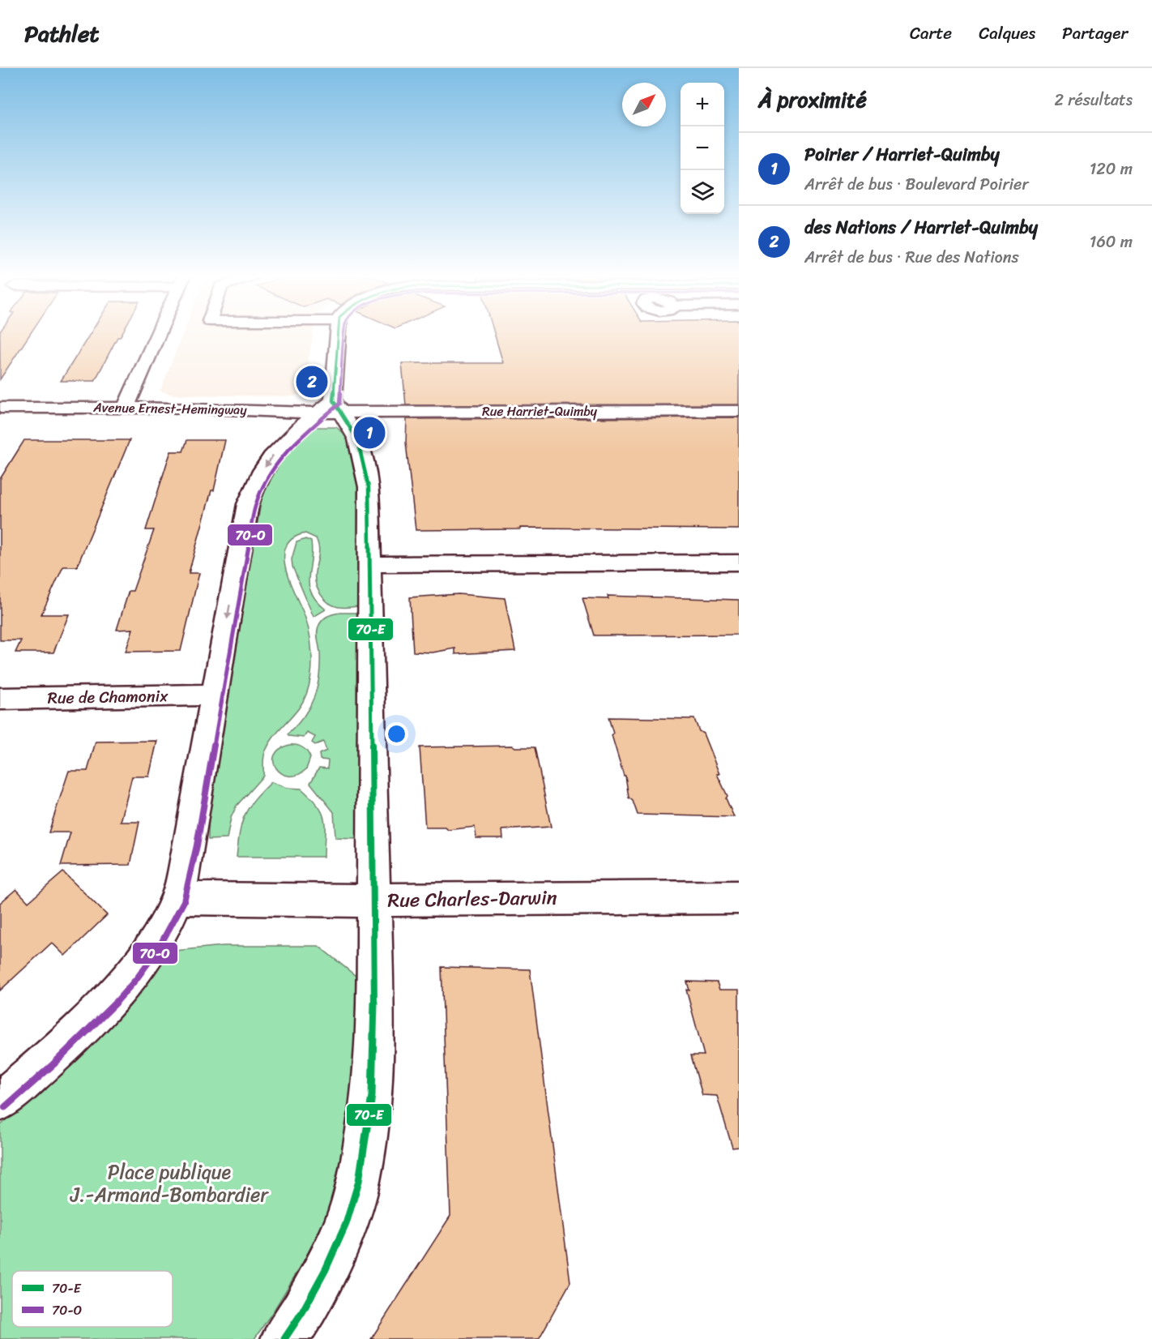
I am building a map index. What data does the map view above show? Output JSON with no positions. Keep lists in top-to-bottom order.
{
  "streets": {
    "street": [
      "Avenue Ernest-Hemingway",
      "Rue Harriet-Quimby",
      "Rue de Chamonix",
      "Rue Charles-Darwin"
    ]
  },
  "crossings": [
    ["Avenue Ernest-Hemingway", "Rue Harriet-Quimby"]
  ],
  "parks": ["Place publique J.-Armand-Bombardier"],
  "lines": ["transit line 70-E", "transit line 70-O"],
  "legend": ["70-E", "70-O"],
  "north": "top right",
  "page": {
    "header": "Pathlet",
    "nav": ["Carte", "Calques", "Partager"],
    "heading": ["À proximité", "2 résultats"],
    "map_buttons": ["+", "−"],
    "list": [
      {
        "mark": "1",
        "name": "Poirier / Harriet-Quimby",
        "note": "Arrêt de bus · Boulevard Poirier",
        "value": "120 m"
      },
      {
        "mark": "2",
        "name": "des Nations / Harriet-Quimby",
        "note": "Arrêt de bus · Rue des Nations",
        "value": "160 m"
      }
    ],
    "pins": ["2", "1"]
  }
}
